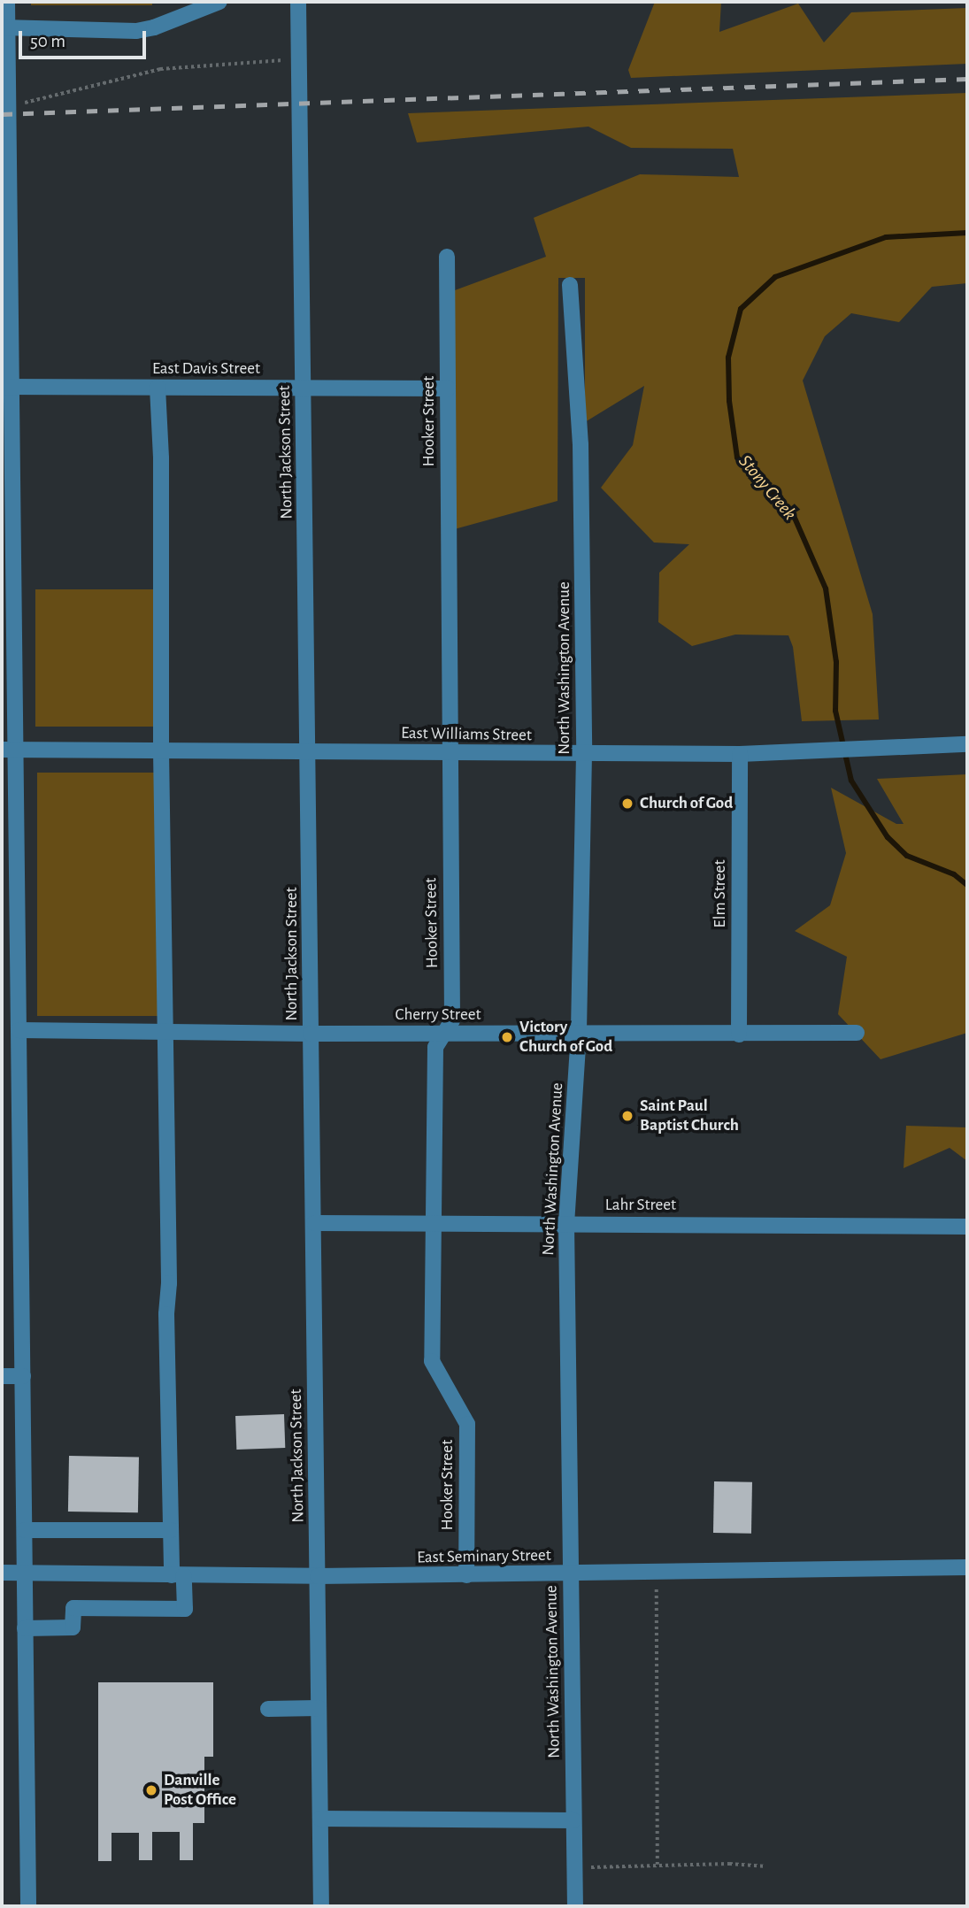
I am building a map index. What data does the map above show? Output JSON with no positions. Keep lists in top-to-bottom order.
{
  "streets": {
    "street": [
      "East Davis Street",
      "Hooker Street",
      "North Jackson Street",
      "North Washington Avenue",
      "East Williams Street",
      "Elm Street",
      "Cherry Street",
      "Lahr Street",
      "East Seminary Street"
    ]
  },
  "crossings": [
    ["East Davis Street", "Hooker Street"],
    ["East Davis Street", "North Jackson Street"],
    ["Hooker Street", "East Williams Street"],
    ["Hooker Street", "Cherry Street"],
    ["Hooker Street", "Lahr Street"],
    ["Hooker Street", "East Seminary Street"],
    ["North Jackson Street", "East Williams Street"],
    ["North Jackson Street", "Cherry Street"],
    ["North Jackson Street", "Lahr Street"],
    ["North Jackson Street", "East Seminary Street"],
    ["North Washington Avenue", "East Williams Street"],
    ["North Washington Avenue", "Cherry Street"],
    ["North Washington Avenue", "Lahr Street"],
    ["North Washington Avenue", "East Seminary Street"],
    ["East Williams Street", "Elm Street"],
    ["Elm Street", "Cherry Street"]
  ],
  "water": ["Stony Creek"],
  "places": [
    "Church of God",
    "Victory Church of God",
    "Saint Paul Baptist Church",
    "Danville Post Office"
  ],
  "scale_bar": "50 m"
}
